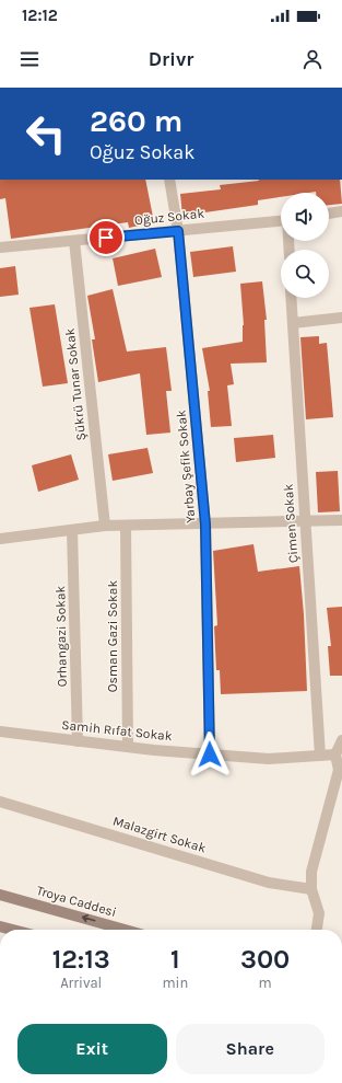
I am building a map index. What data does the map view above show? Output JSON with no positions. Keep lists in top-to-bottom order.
{
  "streets": {
    "main road": ["Troya Caddesi"],
    "street": [
      "Oğuz Sokak",
      "Şükrü Tunar Sokak",
      "Yarbay Şefik Sokak",
      "Çimen Sokak",
      "Orhangazi Sokak",
      "Osman Gazi Sokak",
      "Samih Rıfat Sokak",
      "Malazgirt Sokak"
    ]
  },
  "crossings": [
    ["Oğuz Sokak", "Şükrü Tunar Sokak"],
    ["Oğuz Sokak", "Yarbay Şefik Sokak"],
    ["Yarbay Şefik Sokak", "Samih Rıfat Sokak"],
    ["Çimen Sokak", "Samih Rıfat Sokak"],
    ["Orhangazi Sokak", "Samih Rıfat Sokak"],
    ["Osman Gazi Sokak", "Samih Rıfat Sokak"]
  ],
  "one_way": ["Troya Caddesi"],
  "page": {
    "status": "12:12",
    "header": "Drivr",
    "turn": ["260 m", "Oğuz Sokak"],
    "eta": [
      "12:13",
      "Arrival",
      "1",
      "min",
      "300",
      "m"
    ],
    "buttons": ["Exit", "Share"]
  }
}
